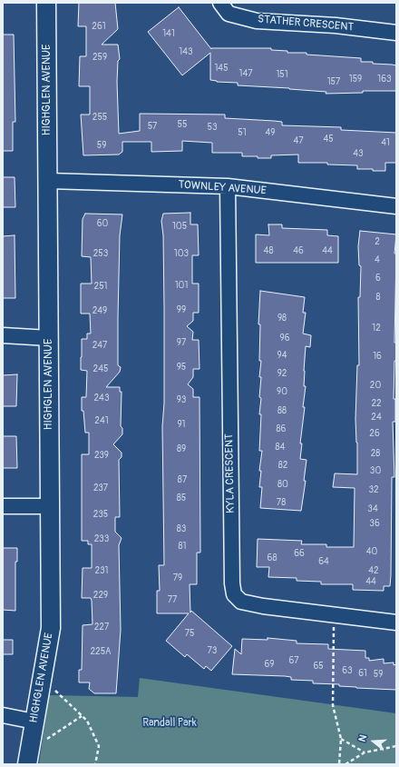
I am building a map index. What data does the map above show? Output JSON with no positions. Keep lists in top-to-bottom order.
{
  "streets": {
    "street": [
      "STATHER CRESCENT",
      "HIGHGLEN AVENUE",
      "TOWNLEY AVENUE",
      "KYLA CRESCENT"
    ]
  },
  "crossings": [
    ["HIGHGLEN AVENUE", "TOWNLEY AVENUE"],
    ["TOWNLEY AVENUE", "KYLA CRESCENT"]
  ],
  "parks": ["Randall Park"],
  "house_numbers": [
    "261",
    "141",
    "143",
    "259",
    "145",
    "147",
    "151",
    "159",
    "163",
    "157",
    "255",
    "55",
    "57",
    "53",
    "51",
    "49",
    "45",
    "47",
    "41",
    "59",
    "43",
    "60",
    "105",
    "2",
    "48",
    "46",
    "44",
    "253",
    "103",
    "4",
    "6",
    "101",
    "251",
    "8",
    "99",
    "249",
    "98",
    "12",
    "96",
    "97",
    "247",
    "94",
    "16",
    "95",
    "245",
    "92",
    "20",
    "90",
    "243",
    "93",
    "22",
    "88",
    "24",
    "241",
    "91",
    "86",
    "26",
    "84",
    "89",
    "28",
    "239",
    "82",
    "30",
    "87",
    "80",
    "237",
    "32",
    "85",
    "78",
    "34",
    "235",
    "36",
    "83",
    "233",
    "81",
    "40",
    "66",
    "68",
    "64",
    "231",
    "42",
    "79",
    "44",
    "229",
    "77",
    "227",
    "75",
    "73",
    "225A",
    "67",
    "69",
    "65",
    "63",
    "61",
    "59"
  ],
  "north": "left"
}
